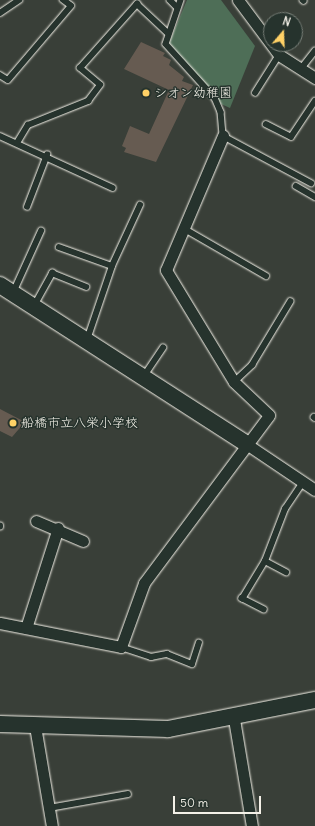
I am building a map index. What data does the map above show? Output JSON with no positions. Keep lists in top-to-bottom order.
{
  "places": ["シオン幼稚園", "船橋市立八栄小学校"],
  "scale_bar": "50 m",
  "north": "top"
}
